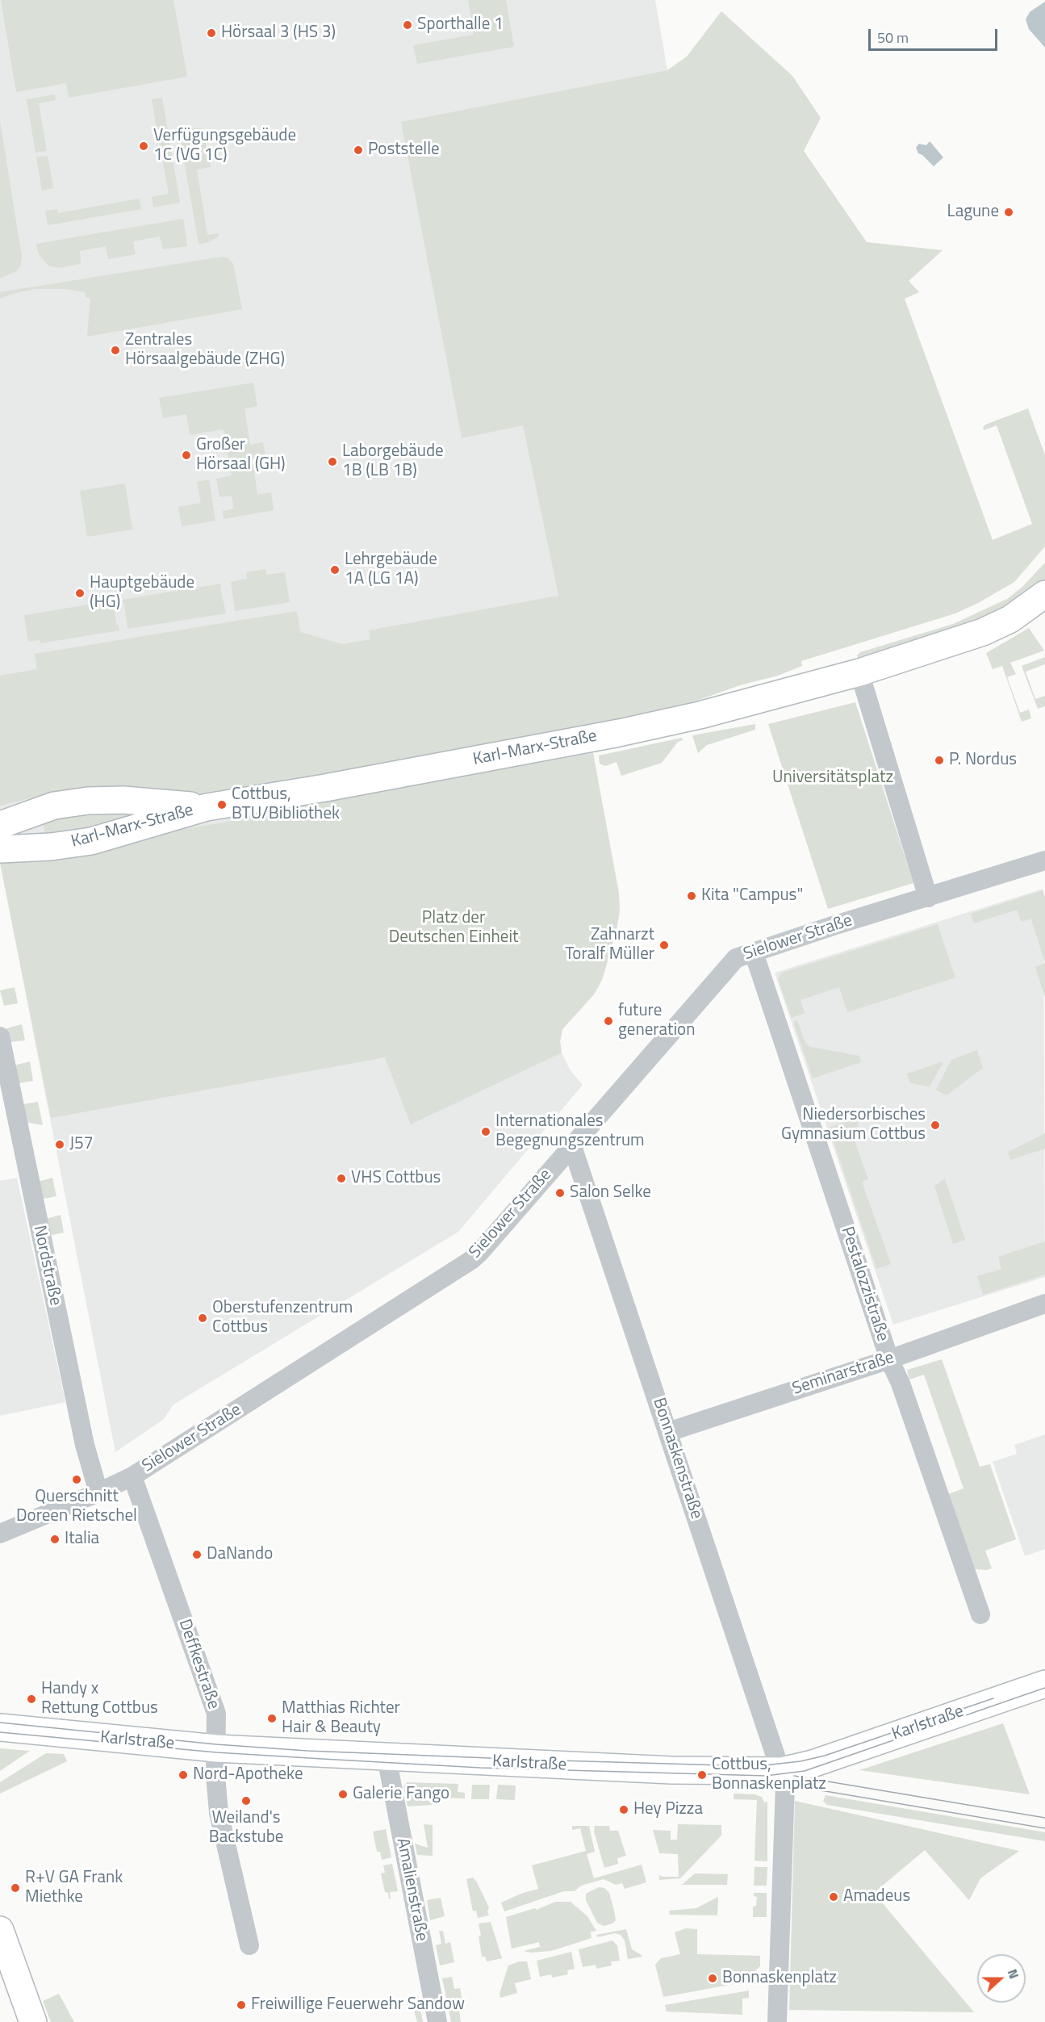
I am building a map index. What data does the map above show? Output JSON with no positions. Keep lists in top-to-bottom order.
{
  "streets": {
    "street": [
      "Karl-Marx-Straße",
      "Sielower Straße",
      "Nordstraße",
      "Pestalozzistraße",
      "Seminarstraße",
      "Bonnaskenstraße",
      "Deffkestraße",
      "Karlstraße",
      "Amalienstraße"
    ]
  },
  "crossings": [
    ["Sielower Straße", "Nordstraße"],
    ["Sielower Straße", "Pestalozzistraße"],
    ["Sielower Straße", "Bonnaskenstraße"],
    ["Sielower Straße", "Deffkestraße"],
    ["Pestalozzistraße", "Seminarstraße"],
    ["Seminarstraße", "Bonnaskenstraße"],
    ["Bonnaskenstraße", "Karlstraße"],
    ["Deffkestraße", "Karlstraße"],
    ["Karlstraße", "Amalienstraße"]
  ],
  "parks": ["Universitätsplatz", "Platz der Deutschen Einheit"],
  "places": [
    "Sporthalle 1",
    "Hörsaal 3 (HS 3)",
    "Verfügungsgebäude 1C (VG 1C)",
    "Poststelle",
    "Lagune",
    "Zentrales Hörsaalgebäude (ZHG)",
    "Großer Hörsaal (GH)",
    "Laborgebäude 1B (LB 1B)",
    "Lehrgebäude 1A (LG 1A)",
    "Hauptgebäude (HG)",
    "P. Nordus",
    "Cottbus, BTU/Bibliothek",
    "Kita \"Campus\"",
    "Zahnarzt Toralf Müller",
    "future generation",
    "Niedersorbisches Gymnasium Cottbus",
    "Internationales Begegnungszentrum",
    "J57",
    "VHS Cottbus",
    "Salon Selke",
    "Oberstufenzentrum Cottbus",
    "Querschnitt Doreen Rietschel",
    "Italia",
    "DaNando",
    "Handy x Rettung Cottbus",
    "Matthias Richter Hair & Beauty",
    "Nord-Apotheke",
    "Cottbus, Bonnaskenplatz",
    "Galerie Fango",
    "Weiland's Backstube",
    "Hey Pizza",
    "R+V GA Frank Miethke",
    "Amadeus",
    "Bonnaskenplatz",
    "Freiwillige Feuerwehr Sandow"
  ],
  "scale_bar": "50 m",
  "north": "right"
}
